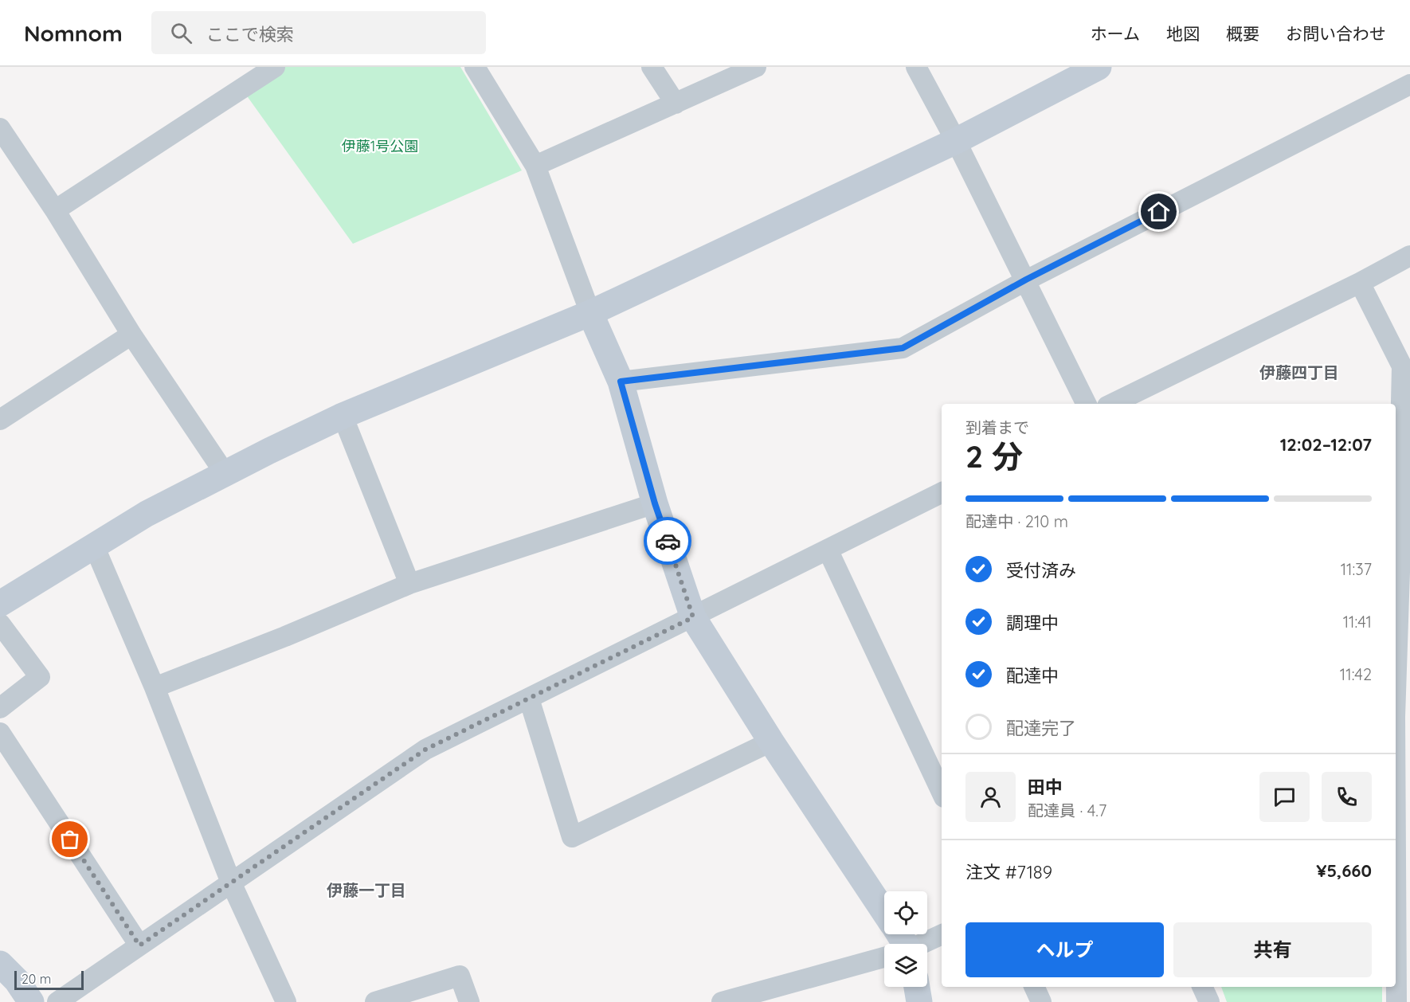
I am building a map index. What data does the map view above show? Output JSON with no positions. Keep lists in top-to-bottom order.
{
  "districts": ["伊藤四丁目", "伊藤一丁目"],
  "parks": ["伊藤1号公園"],
  "scale_bar": "20 m",
  "page": {
    "header": "Nomnom",
    "search": "ここで検索",
    "nav": [
      "ホーム",
      "地図",
      "概要",
      "お問い合わせ"
    ],
    "heading": ["2 分", "到着まで", "12:02–12:07"],
    "panel": [
      "田中",
      "配達員 · 4.7",
      "注文 #7189",
      "¥5,660"
    ],
    "bar": "配達中 · 210 m",
    "list": [
      ["受付済み", "11:37"],
      ["調理中", "11:41"],
      ["配達中", "11:42"],
      "配達完了"
    ],
    "buttons": ["ヘルプ", "共有"],
    "scale": "20 m"
  }
}
